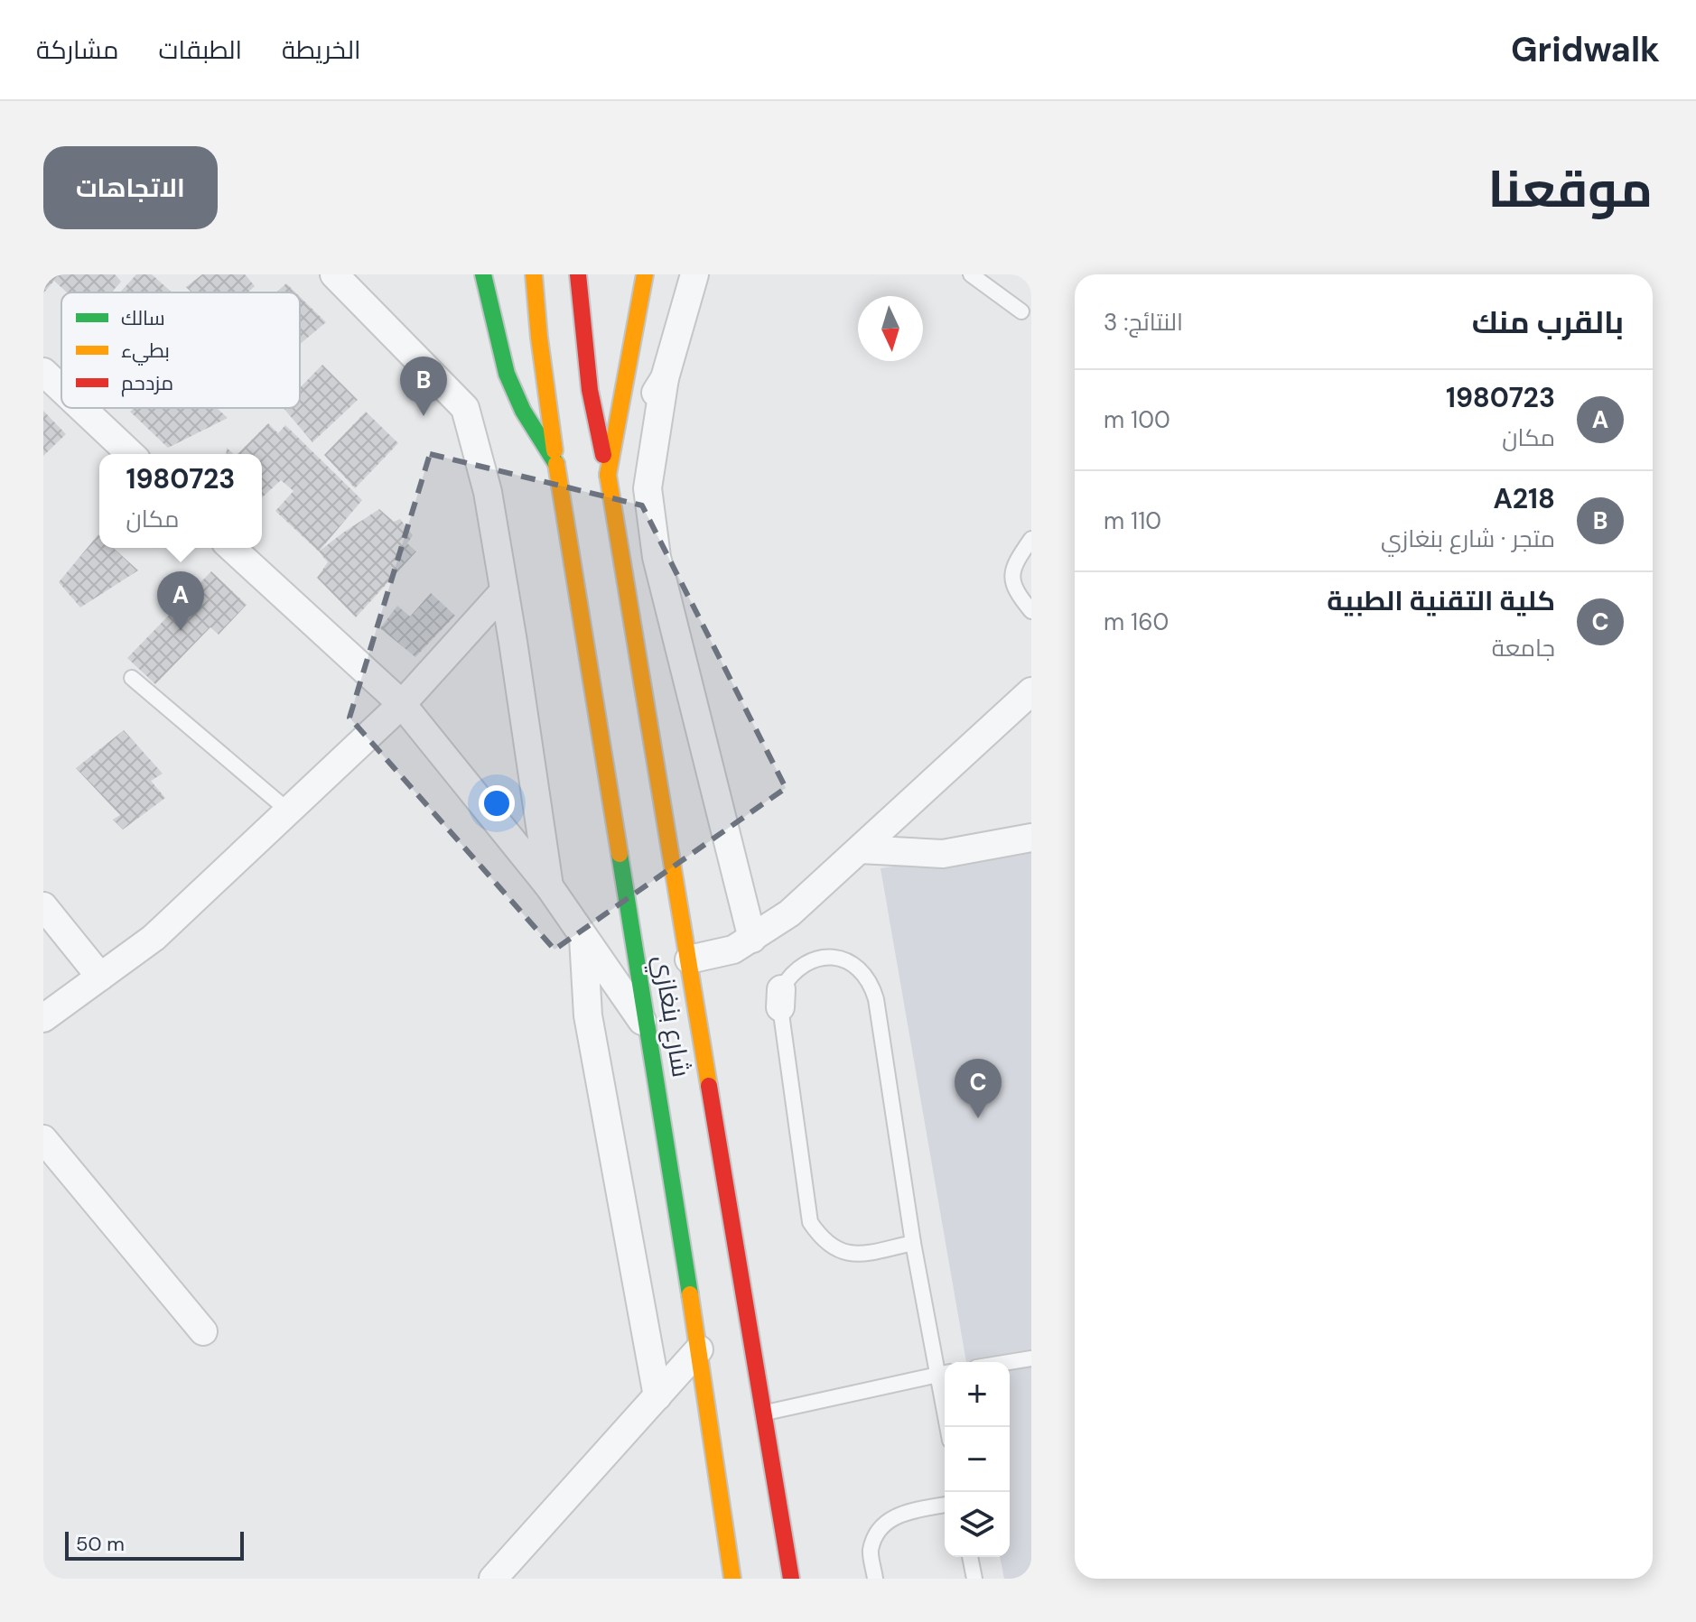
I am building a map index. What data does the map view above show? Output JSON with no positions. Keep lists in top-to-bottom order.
{
  "streets": {
    "main road": ["شارع بنغازي"]
  },
  "legend": ["سالك", "بطيء", "مزدحم"],
  "scale_bar": "50 m",
  "north": "bottom",
  "page": {
    "header": "Gridwalk",
    "nav": ["الخريطة", "الطبقات", "مشاركة"],
    "title": "موقعنا",
    "buttons": "الاتجاهات",
    "heading": ["بالقرب منك", "النتائج: 3"],
    "pins": ["B", "A", "C"],
    "list": [
      {
        "mark": "A",
        "name": "1980723",
        "note": "مكان",
        "value": "100 m"
      },
      {
        "mark": "B",
        "name": "A218",
        "note": "متجر · شارع بنغازي",
        "value": "110 m"
      },
      {
        "mark": "C",
        "name": "كلية التقنية الطبية",
        "note": "جامعة",
        "value": "160 m"
      }
    ],
    "popup": ["1980723", "مكان"],
    "map_buttons": ["+", "−"],
    "scale": "50 m"
  }
}
